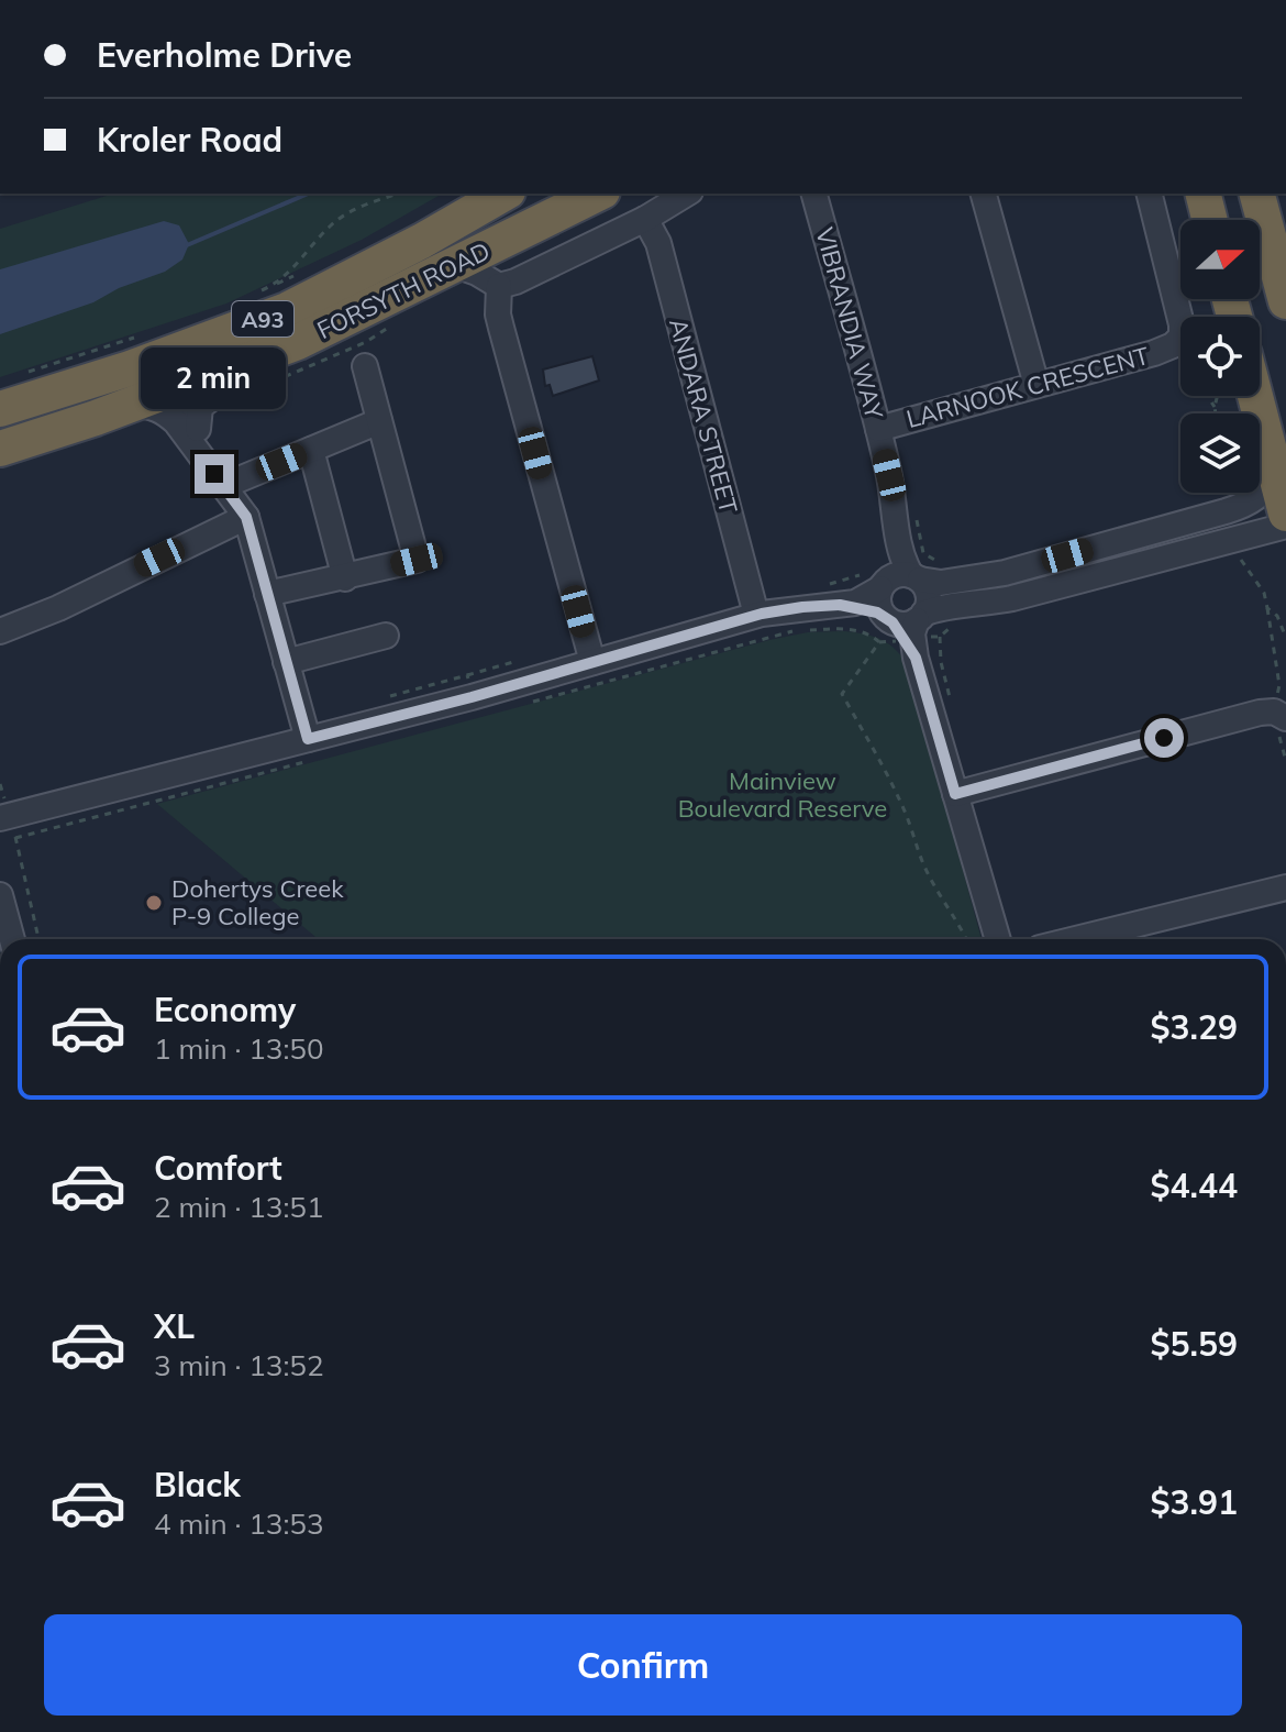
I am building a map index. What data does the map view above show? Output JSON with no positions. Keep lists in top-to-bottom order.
{
  "streets": {
    "highway": ["FORSYTH ROAD", "A93"],
    "street": ["VIBRANDIA WAY", "LARNOOK CRESCENT", "ANDARA STREET"]
  },
  "crossings": [
    ["VIBRANDIA WAY", "LARNOOK CRESCENT"]
  ],
  "parks": ["Mainview Boulevard Reserve"],
  "places": ["Dohertys Creek P-9 College"],
  "north": "right",
  "page": {
    "banner": ["Everholme Drive", "Kroler Road"],
    "bubble": "2 min",
    "list": [
      {
        "name": "Economy",
        "note": "1 min · 13:50",
        "value": "$3.29"
      },
      {
        "name": "Comfort",
        "note": "2 min · 13:51",
        "value": "$4.44"
      },
      {
        "name": "XL",
        "note": "3 min · 13:52",
        "value": "$5.59"
      },
      {
        "name": "Black",
        "note": "4 min · 13:53",
        "value": "$3.91"
      }
    ],
    "buttons": "Confirm"
  }
}
